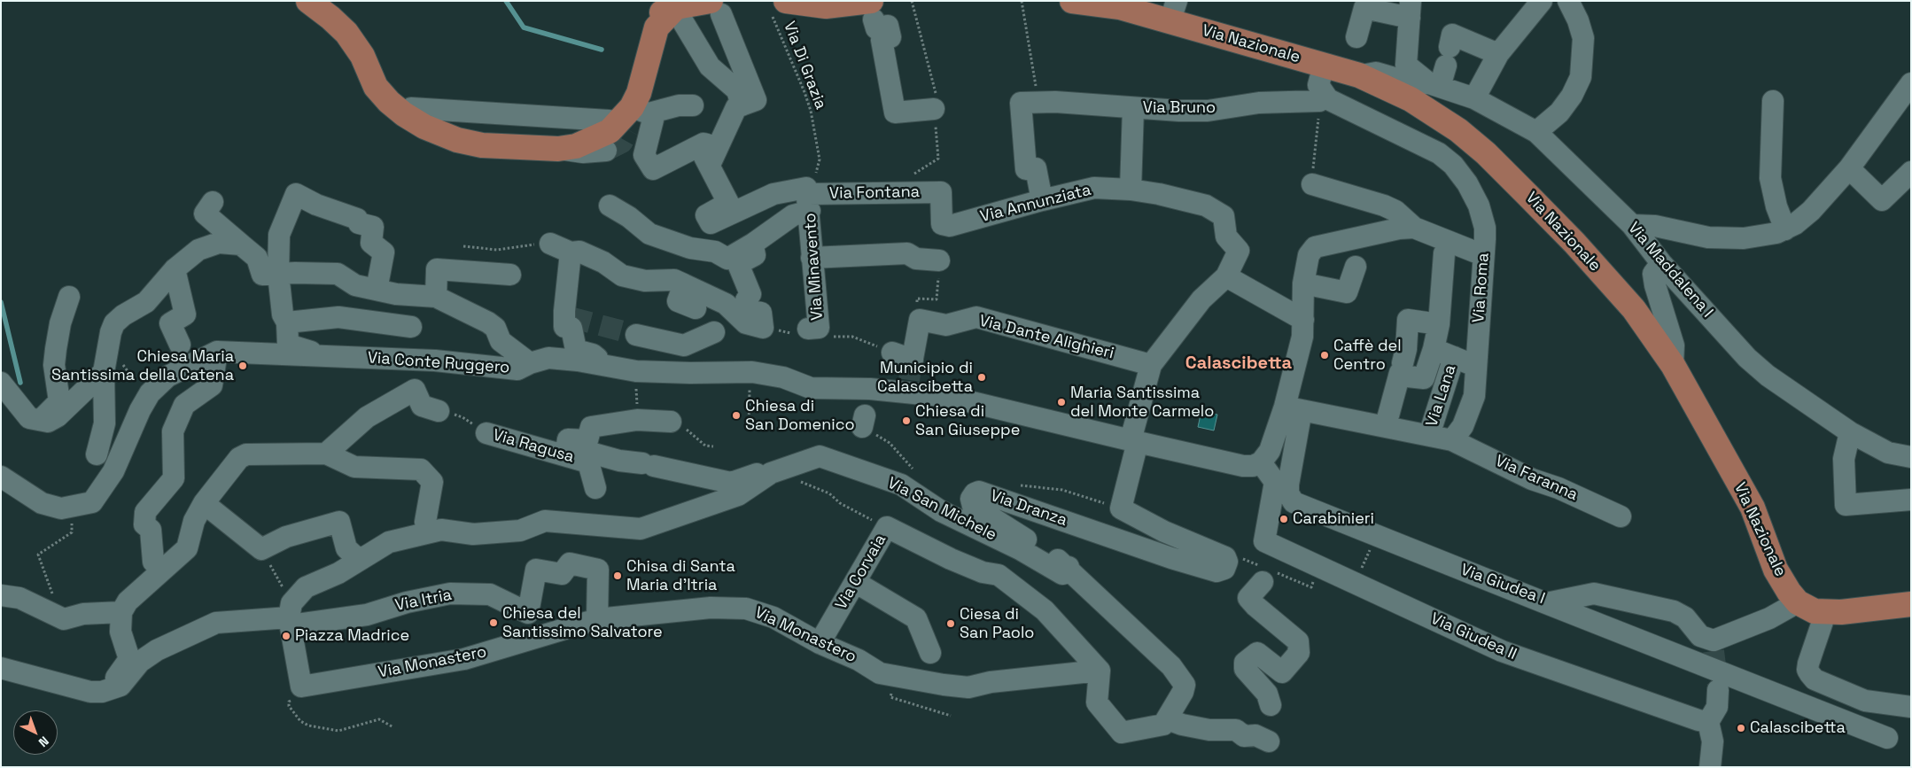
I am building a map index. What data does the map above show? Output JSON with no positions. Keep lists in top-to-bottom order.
{
  "streets": {
    "main road": ["Via Nazionale"],
    "street": [
      "Via Bruno",
      "Via Fontana",
      "Via Annunziata",
      "Via Minavento",
      "Via Maddalena I",
      "Via Roma",
      "Via Dante Alighieri",
      "Via Conte Ruggero",
      "Via Lana",
      "Via Ragusa",
      "Via Faranna",
      "Via Dranza",
      "Via San Michele",
      "Via Corvaia",
      "Via Giudea I",
      "Via Itria",
      "Via Monastero",
      "Via Giudea II"
    ],
    "path": ["Via Di Grazia"]
  },
  "crossings": [
    ["Via Nazionale", "Via Roma"],
    ["Via Nazionale", "Via Giudea I"],
    ["Via Di Grazia", "Via Fontana"],
    ["Via Di Grazia", "Via Minavento"],
    ["Via Bruno", "Via Annunziata"],
    ["Via Fontana", "Via Annunziata"],
    ["Via Fontana", "Via Minavento"],
    ["Via Roma", "Via Faranna"],
    ["Via Dante Alighieri", "Via Conte Ruggero"],
    ["Via Conte Ruggero", "Via Giudea II"],
    ["Via Dranza", "Via San Michele"],
    ["Via Corvaia", "Via Monastero"]
  ],
  "districts": ["Calascibetta"],
  "places": [
    "Caffè del Centro",
    "Chiesa Maria Santissima della Catena",
    "Municipio di Calascibetta",
    "Maria Santissima del Monte Carmelo",
    "Chiesa di San Domenico",
    "Chiesa di San Giuseppe",
    "Carabinieri",
    "Chisa di Santa Maria d'Itria",
    "Chiesa del Santissimo Salvatore",
    "Ciesa di San Paolo",
    "Piazza Madrice",
    "Calascibetta"
  ],
  "north": "bottom right"
}
